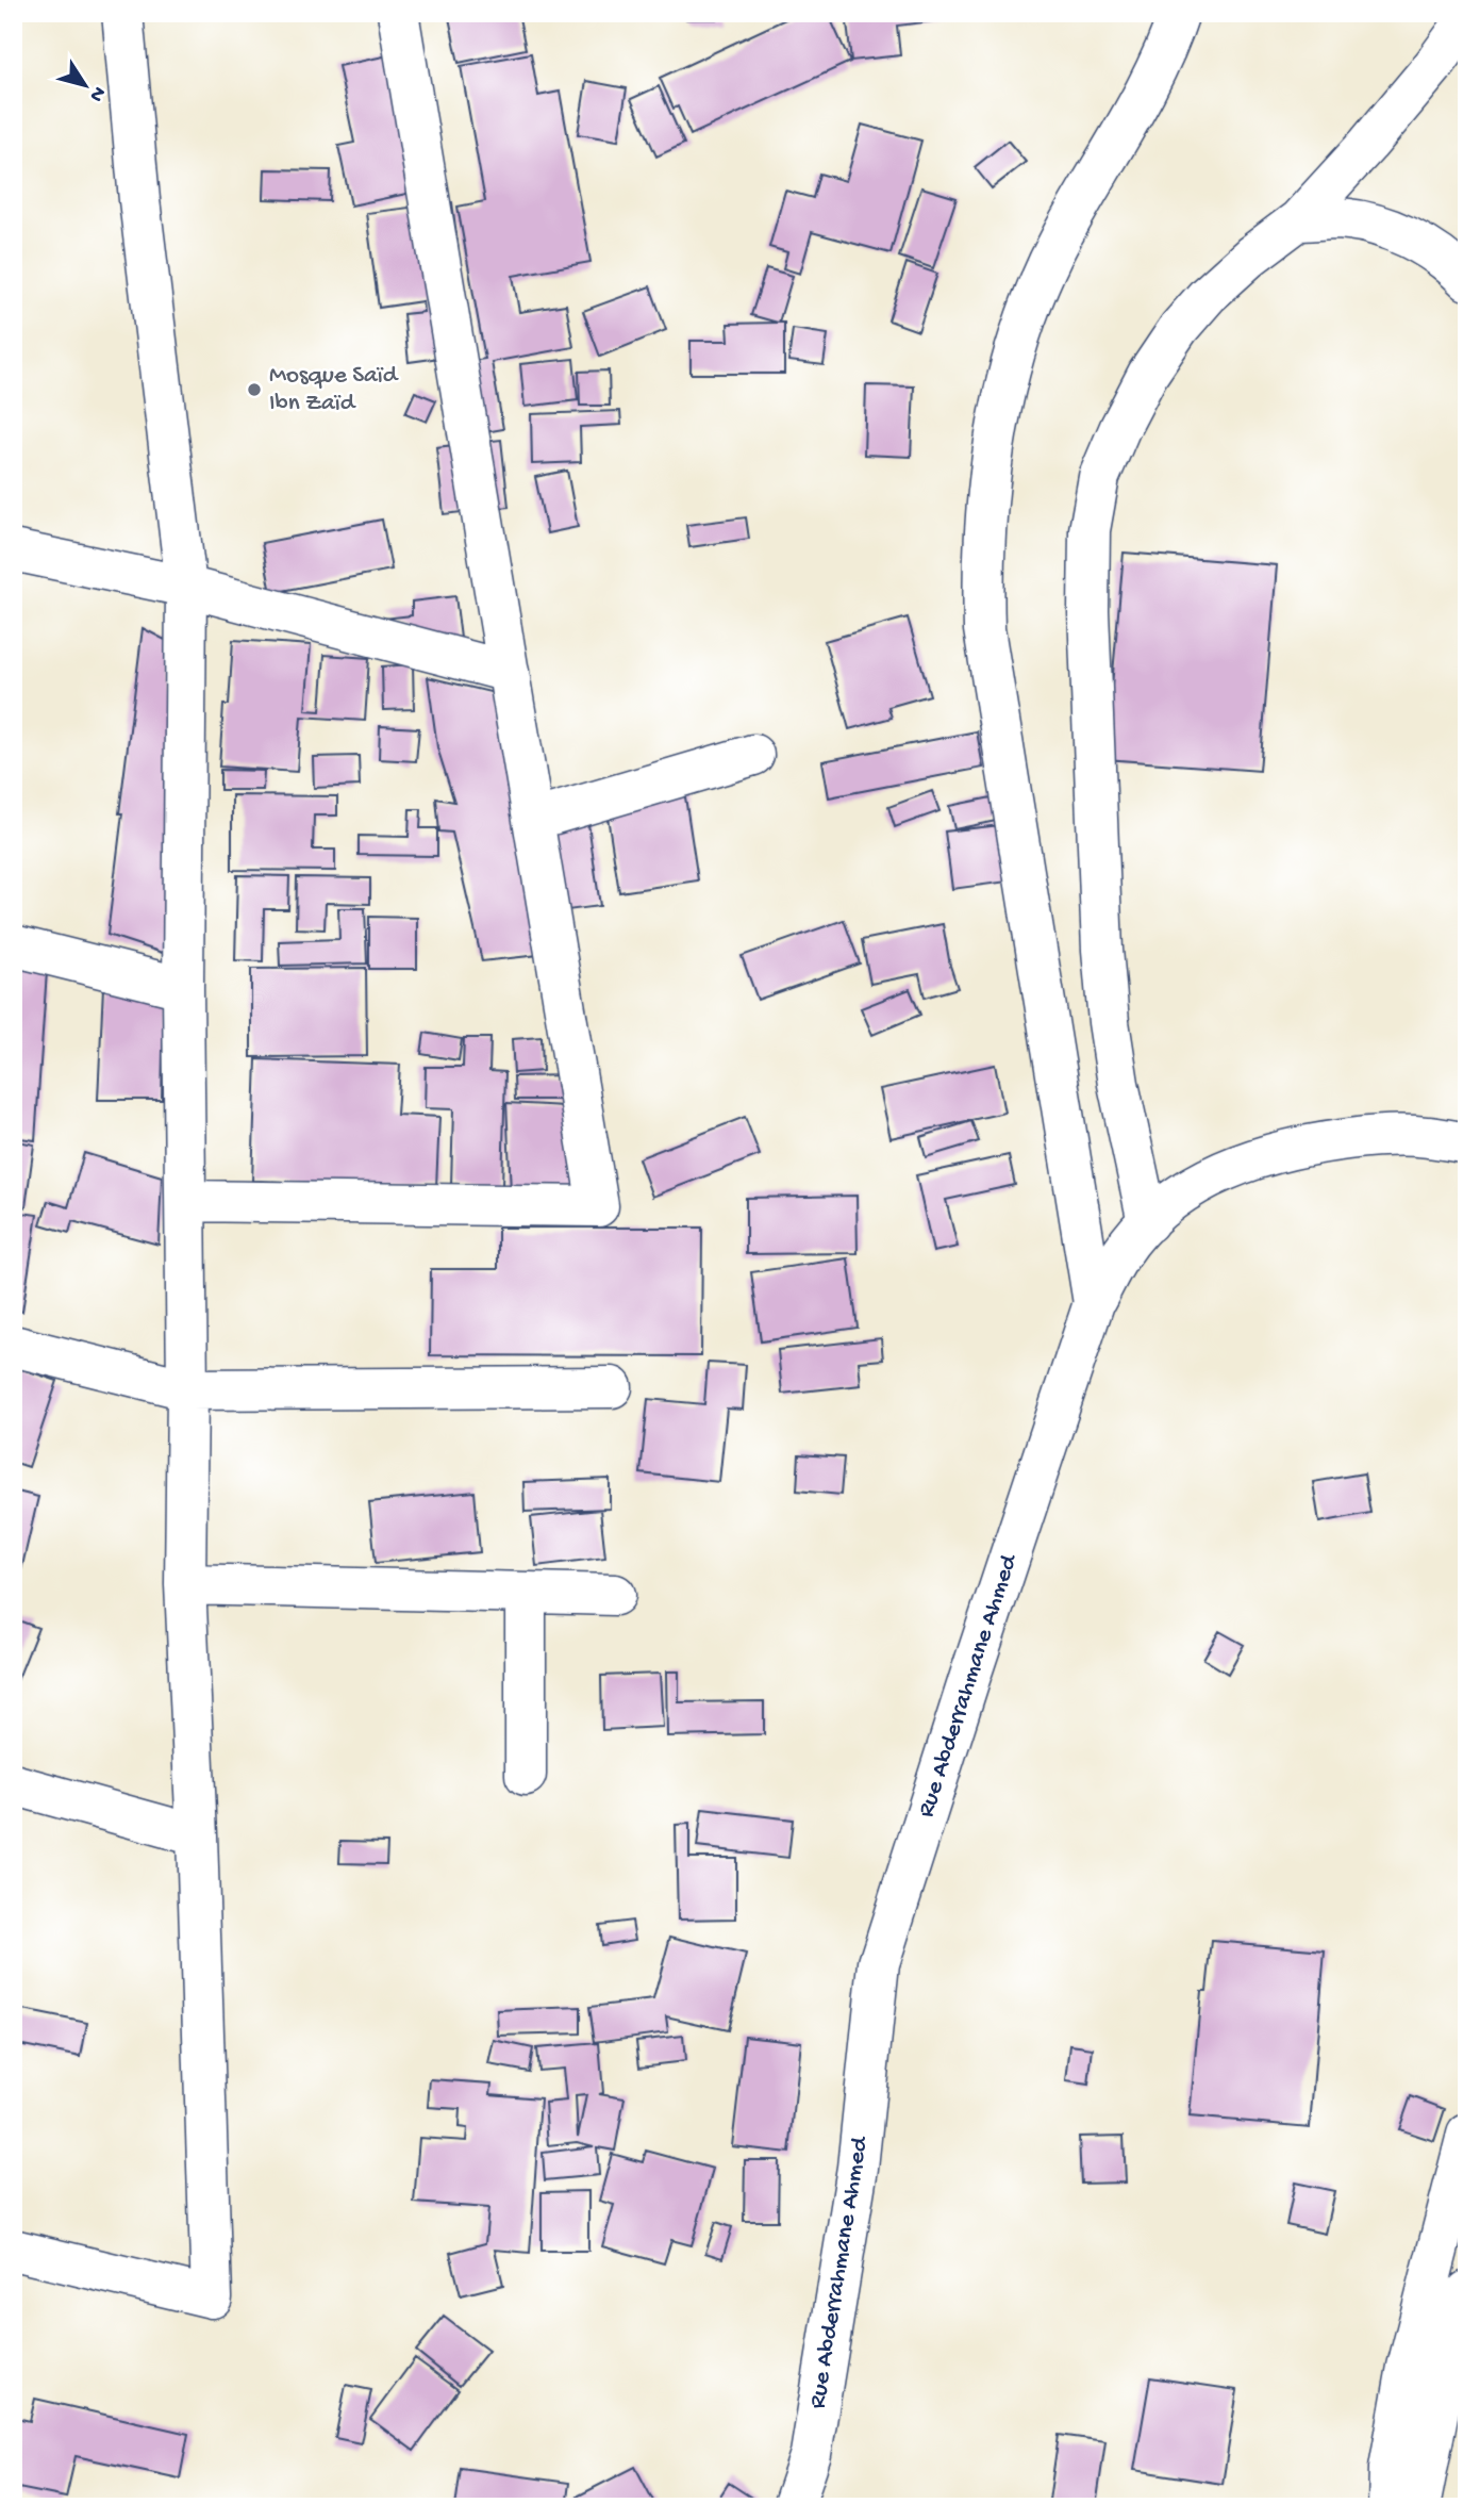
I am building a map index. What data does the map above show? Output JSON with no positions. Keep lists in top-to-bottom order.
{
  "streets": {
    "street": ["Rue Abderrahmane Ahmed"]
  },
  "places": ["Mosque Saïd Ibn Zaïd"],
  "north": "bottom right"
}
